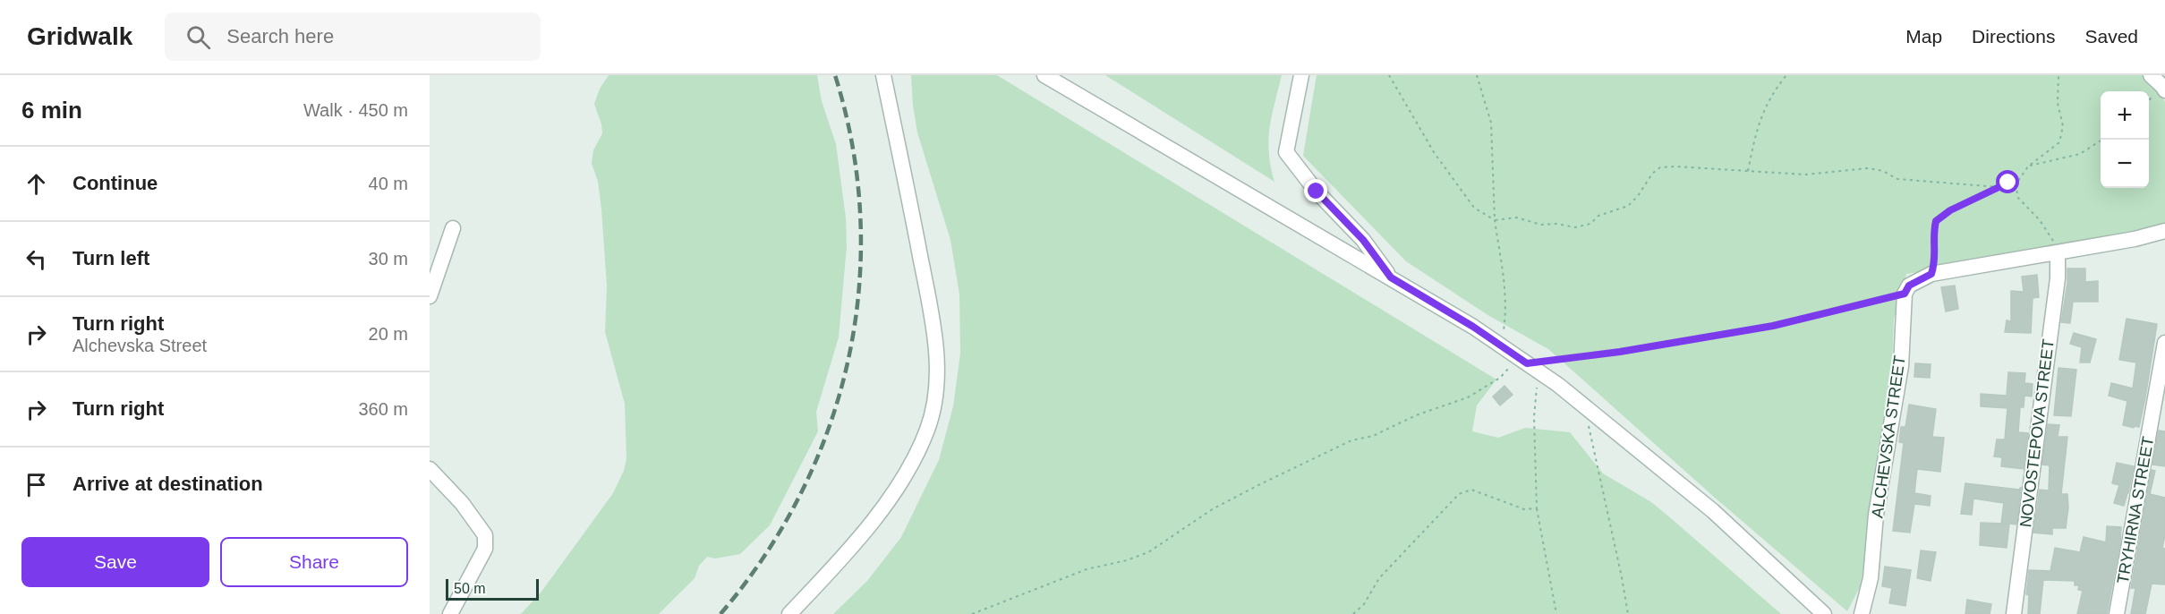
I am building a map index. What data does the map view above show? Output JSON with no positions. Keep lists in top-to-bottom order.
{
  "streets": {
    "street": ["NOVOSTEPOVA STREET", "ALCHEVSKA STREET", "TRYHIRNA STREET"]
  },
  "scale_bar": "50 m",
  "page": {
    "header": "Gridwalk",
    "search": "Search here",
    "nav": ["Map", "Directions", "Saved"],
    "heading": ["6 min", "Walk · 450 m"],
    "map_buttons": ["+", "−"],
    "list": [
      ["Continue", "40 m"],
      ["Turn left", "30 m"],
      ["Turn right", "Alchevska Street", "20 m"],
      ["Turn right", "360 m"],
      "Arrive at destination"
    ],
    "buttons": ["Save", "Share"],
    "scale": "50 m"
  }
}
